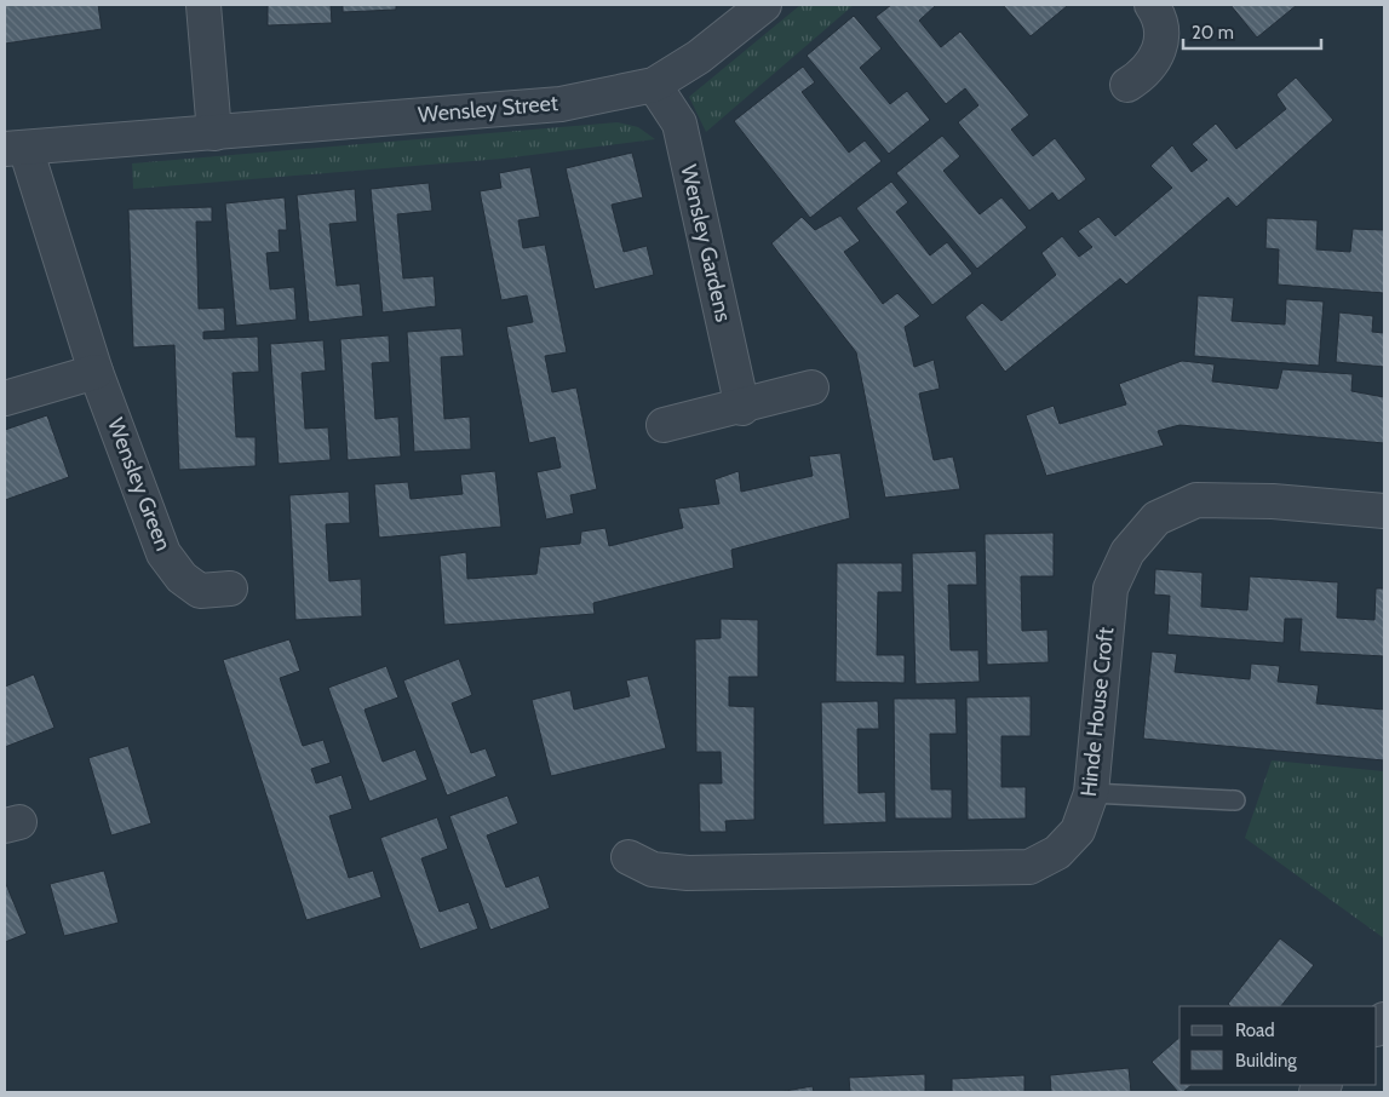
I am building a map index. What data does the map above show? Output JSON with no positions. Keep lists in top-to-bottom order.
{
  "streets": {
    "street": [
      "Wensley Street",
      "Wensley Gardens",
      "Wensley Green",
      "Hinde House Croft"
    ]
  },
  "crossings": [
    ["Wensley Street", "Wensley Gardens"],
    ["Wensley Street", "Wensley Green"]
  ],
  "legend": ["Road", "Building"],
  "scale_bar": "20 m"
}
